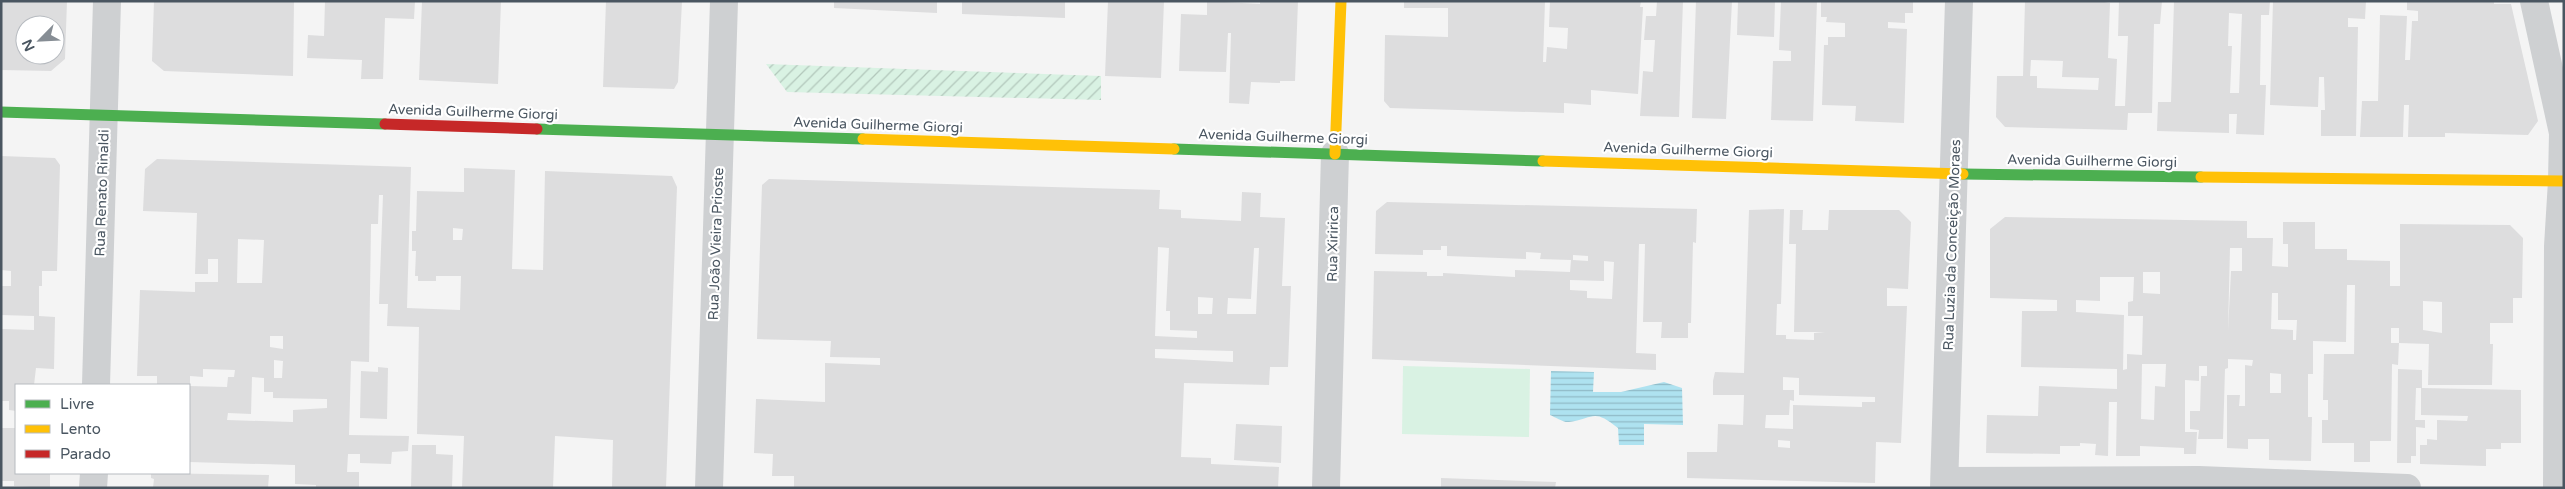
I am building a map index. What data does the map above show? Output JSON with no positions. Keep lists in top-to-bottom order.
{
  "streets": {
    "street": [
      "Avenida Guilherme Giorgi",
      "Rua Renato Rinaldi",
      "Rua João Vieira Prioste",
      "Rua Xiririca",
      "Rua Luzia da Conceição Moraes"
    ]
  },
  "crossings": [
    ["Avenida Guilherme Giorgi", "Rua Renato Rinaldi"],
    ["Avenida Guilherme Giorgi", "Rua João Vieira Prioste"],
    ["Avenida Guilherme Giorgi", "Rua Xiririca"],
    ["Avenida Guilherme Giorgi", "Rua Luzia da Conceição Moraes"]
  ],
  "legend": ["Livre", "Lento", "Parado"],
  "north": "bottom left"
}
